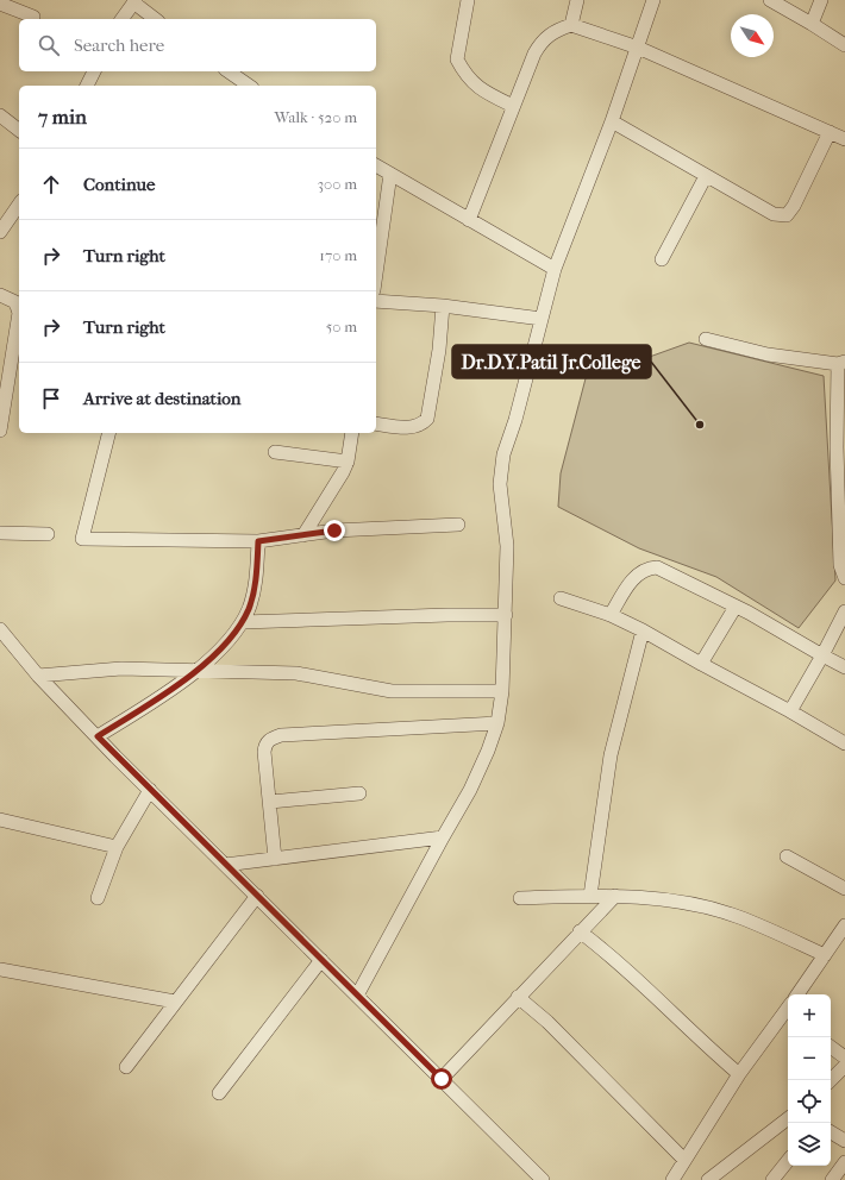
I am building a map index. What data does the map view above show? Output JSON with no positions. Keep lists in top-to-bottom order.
{
  "places": ["Dr.D.Y.Patil Jr.College"],
  "north": "bottom right",
  "page": {
    "search": "Search here",
    "heading": ["7 min", "Walk · 520 m"],
    "list": [
      ["Continue", "300 m"],
      ["Turn right", "170 m"],
      ["Turn right", "50 m"],
      "Arrive at destination"
    ],
    "map_buttons": ["+", "−"]
  }
}
